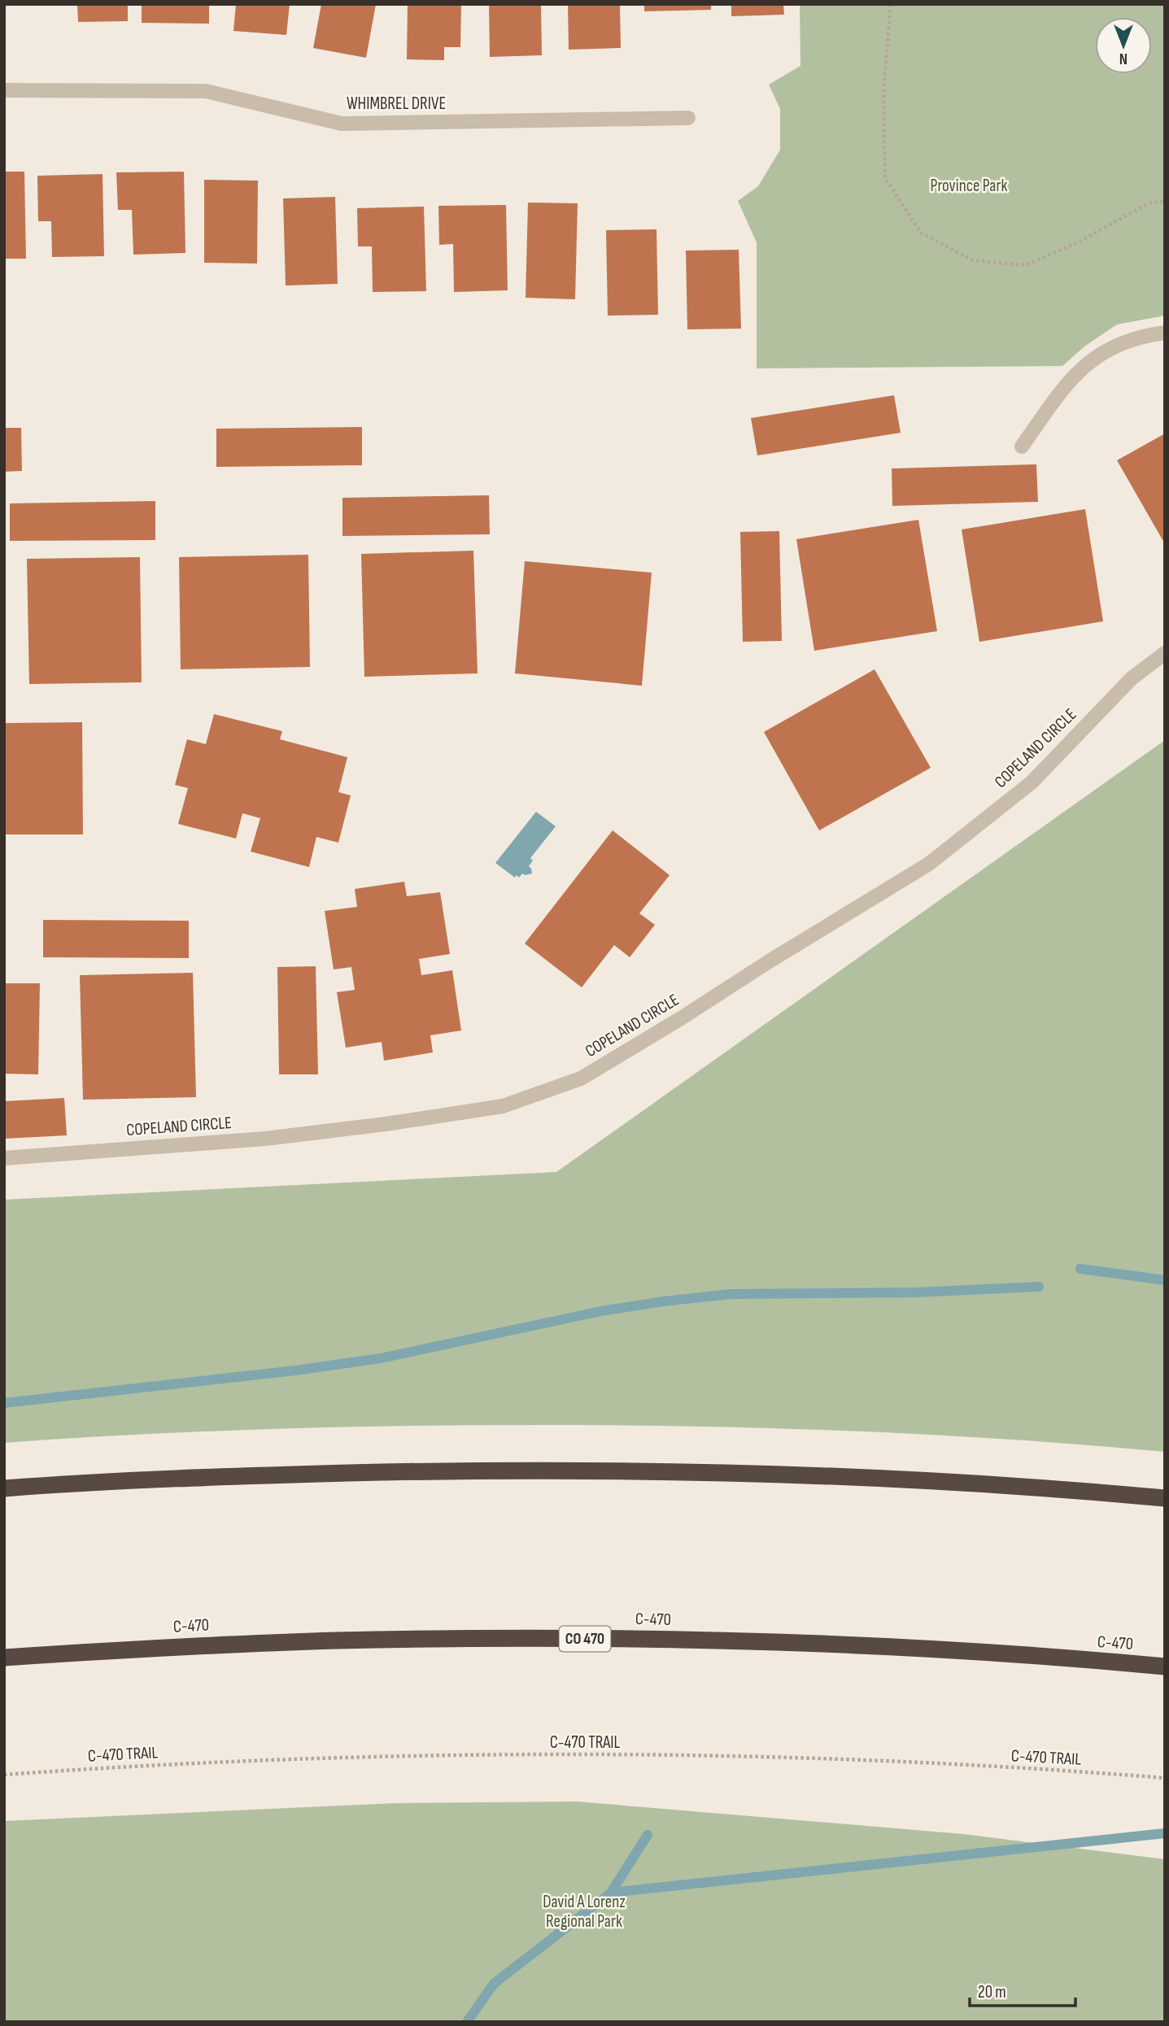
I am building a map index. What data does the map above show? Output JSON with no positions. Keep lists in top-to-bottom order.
{
  "streets": {
    "highway": ["C-470", "CO 470"],
    "street": ["WHIMBREL DRIVE", "COPELAND CIRCLE"],
    "path": ["C-470 TRAIL"]
  },
  "parks": ["Province Park", "David A Lorenz Regional Park"],
  "scale_bar": "20 m",
  "north": "bottom"
}
